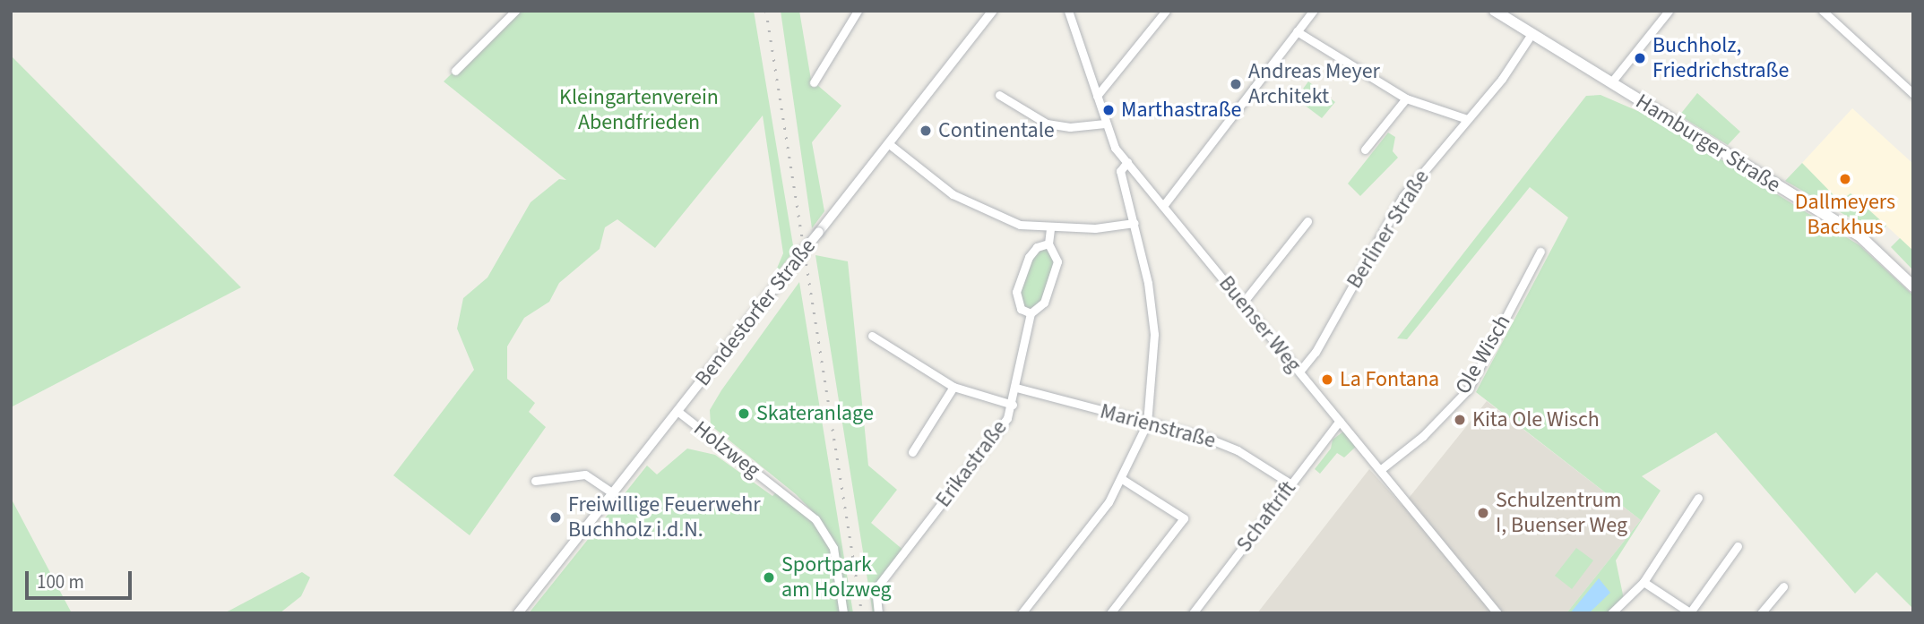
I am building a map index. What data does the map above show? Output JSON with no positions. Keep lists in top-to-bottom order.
{
  "streets": {
    "main road": ["Hamburger Straße"],
    "street": [
      "Berliner Straße",
      "Bendestorfer Straße",
      "Buenser Weg",
      "Ole Wisch",
      "Marienstraße",
      "Holzweg",
      "Erikastraße",
      "Schaftrift"
    ]
  },
  "crossings": [
    ["Hamburger Straße", "Berliner Straße"],
    ["Berliner Straße", "Buenser Weg"],
    ["Bendestorfer Straße", "Holzweg"],
    ["Buenser Weg", "Ole Wisch"],
    ["Buenser Weg", "Schaftrift"],
    ["Marienstraße", "Erikastraße"],
    ["Marienstraße", "Schaftrift"]
  ],
  "parks": ["Kleingartenverein Abendfrieden"],
  "places": [
    "Buchholz, Friedrichstraße",
    "Andreas Meyer Architekt",
    "Marthastraße",
    "Continentale",
    "Dallmeyers Backhus",
    "La Fontana",
    "Skateranlage",
    "Kita Ole Wisch",
    "Schulzentrum I, Buenser Weg",
    "Freiwillige Feuerwehr Buchholz i.d.N.",
    "Sportpark am Holzweg"
  ],
  "scale_bar": "100 m"
}
